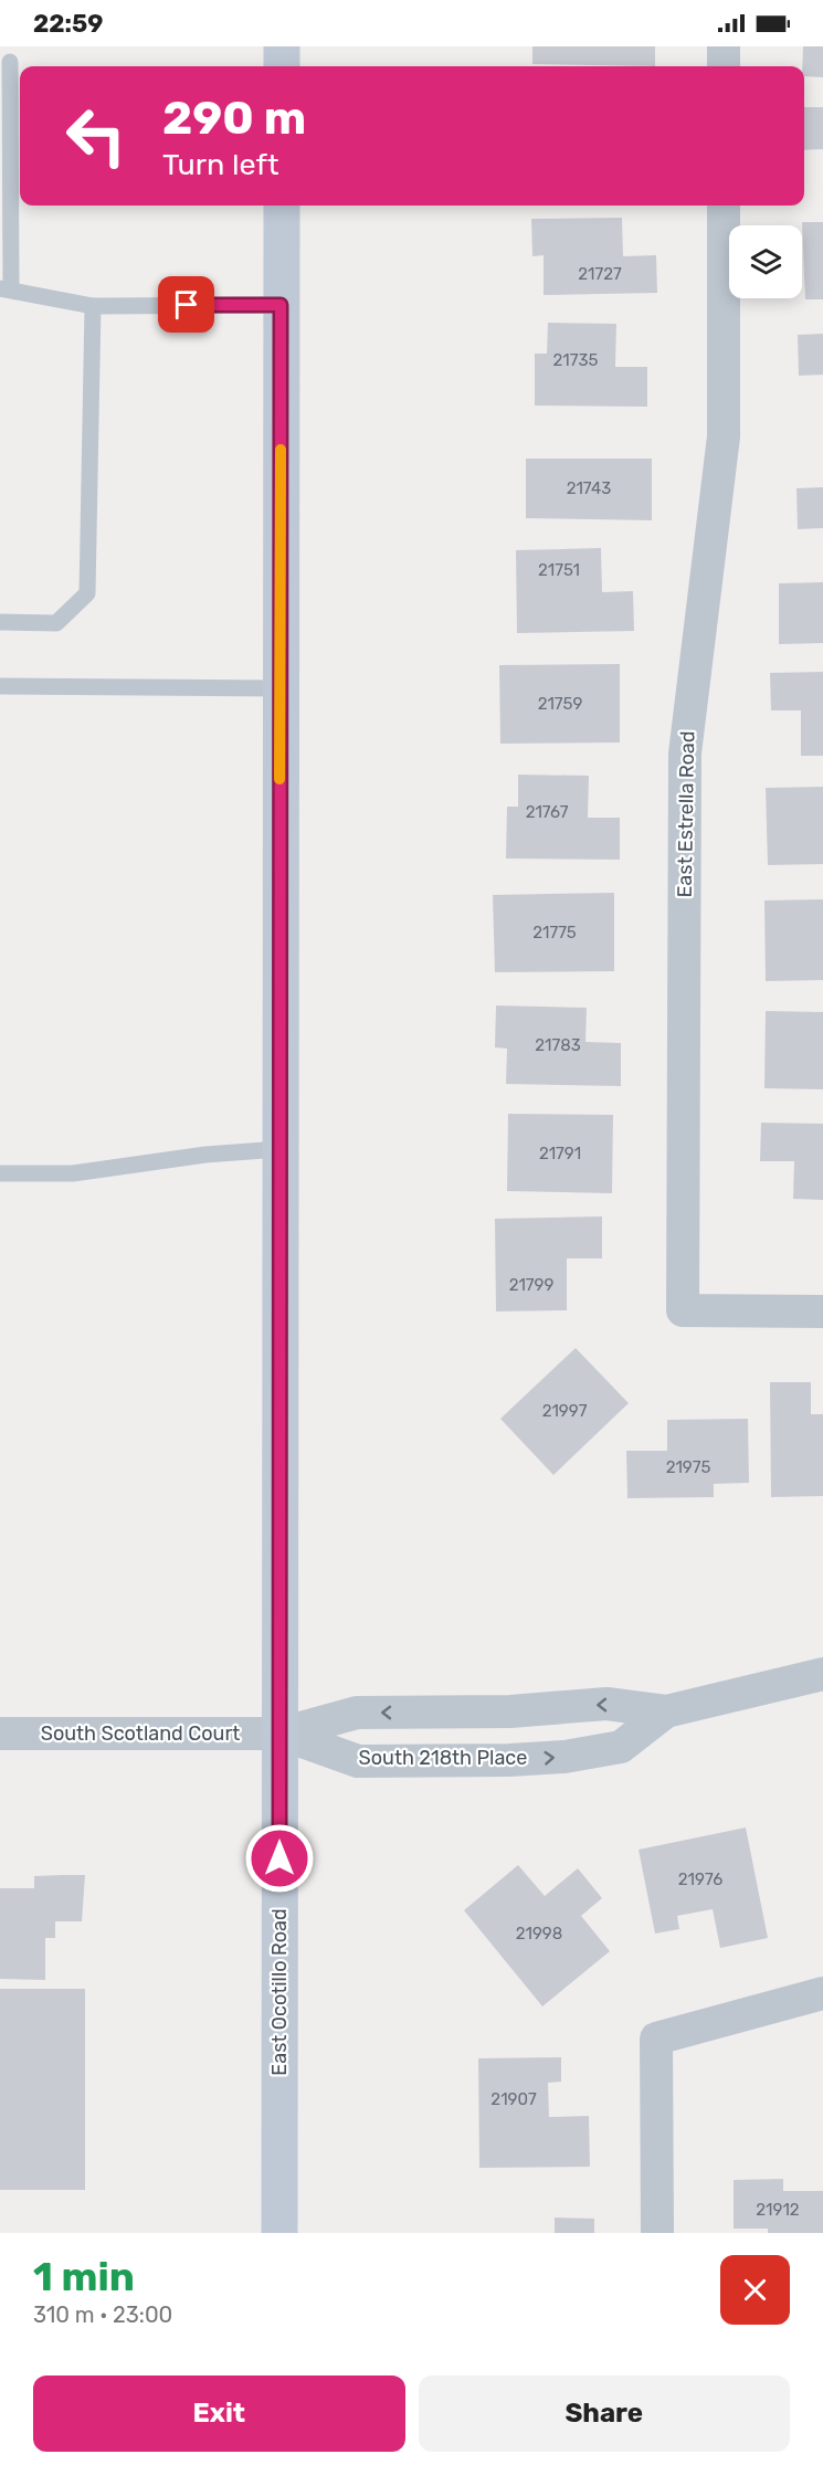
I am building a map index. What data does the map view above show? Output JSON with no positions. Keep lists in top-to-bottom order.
{
  "streets": {
    "main road": ["East Ocotillo Road"],
    "street": ["East Estrella Road", "South Scotland Court", "South 218th Place"]
  },
  "crossings": [
    ["South Scotland Court", "South 218th Place"],
    ["South Scotland Court", "East Ocotillo Road"],
    ["South 218th Place", "East Ocotillo Road"]
  ],
  "house_numbers": [
    "21727",
    "21735",
    "21743",
    "21751",
    "21759",
    "21767",
    "21775",
    "21783",
    "21791",
    "21799",
    "21997",
    "21975",
    "21976",
    "21998",
    "21907",
    "21912"
  ],
  "page": {
    "status": "22:59",
    "turn": ["290 m", "Turn left"],
    "heading": ["1 min", "310 m · 23:00"],
    "buttons": ["Exit", "Share"]
  }
}
